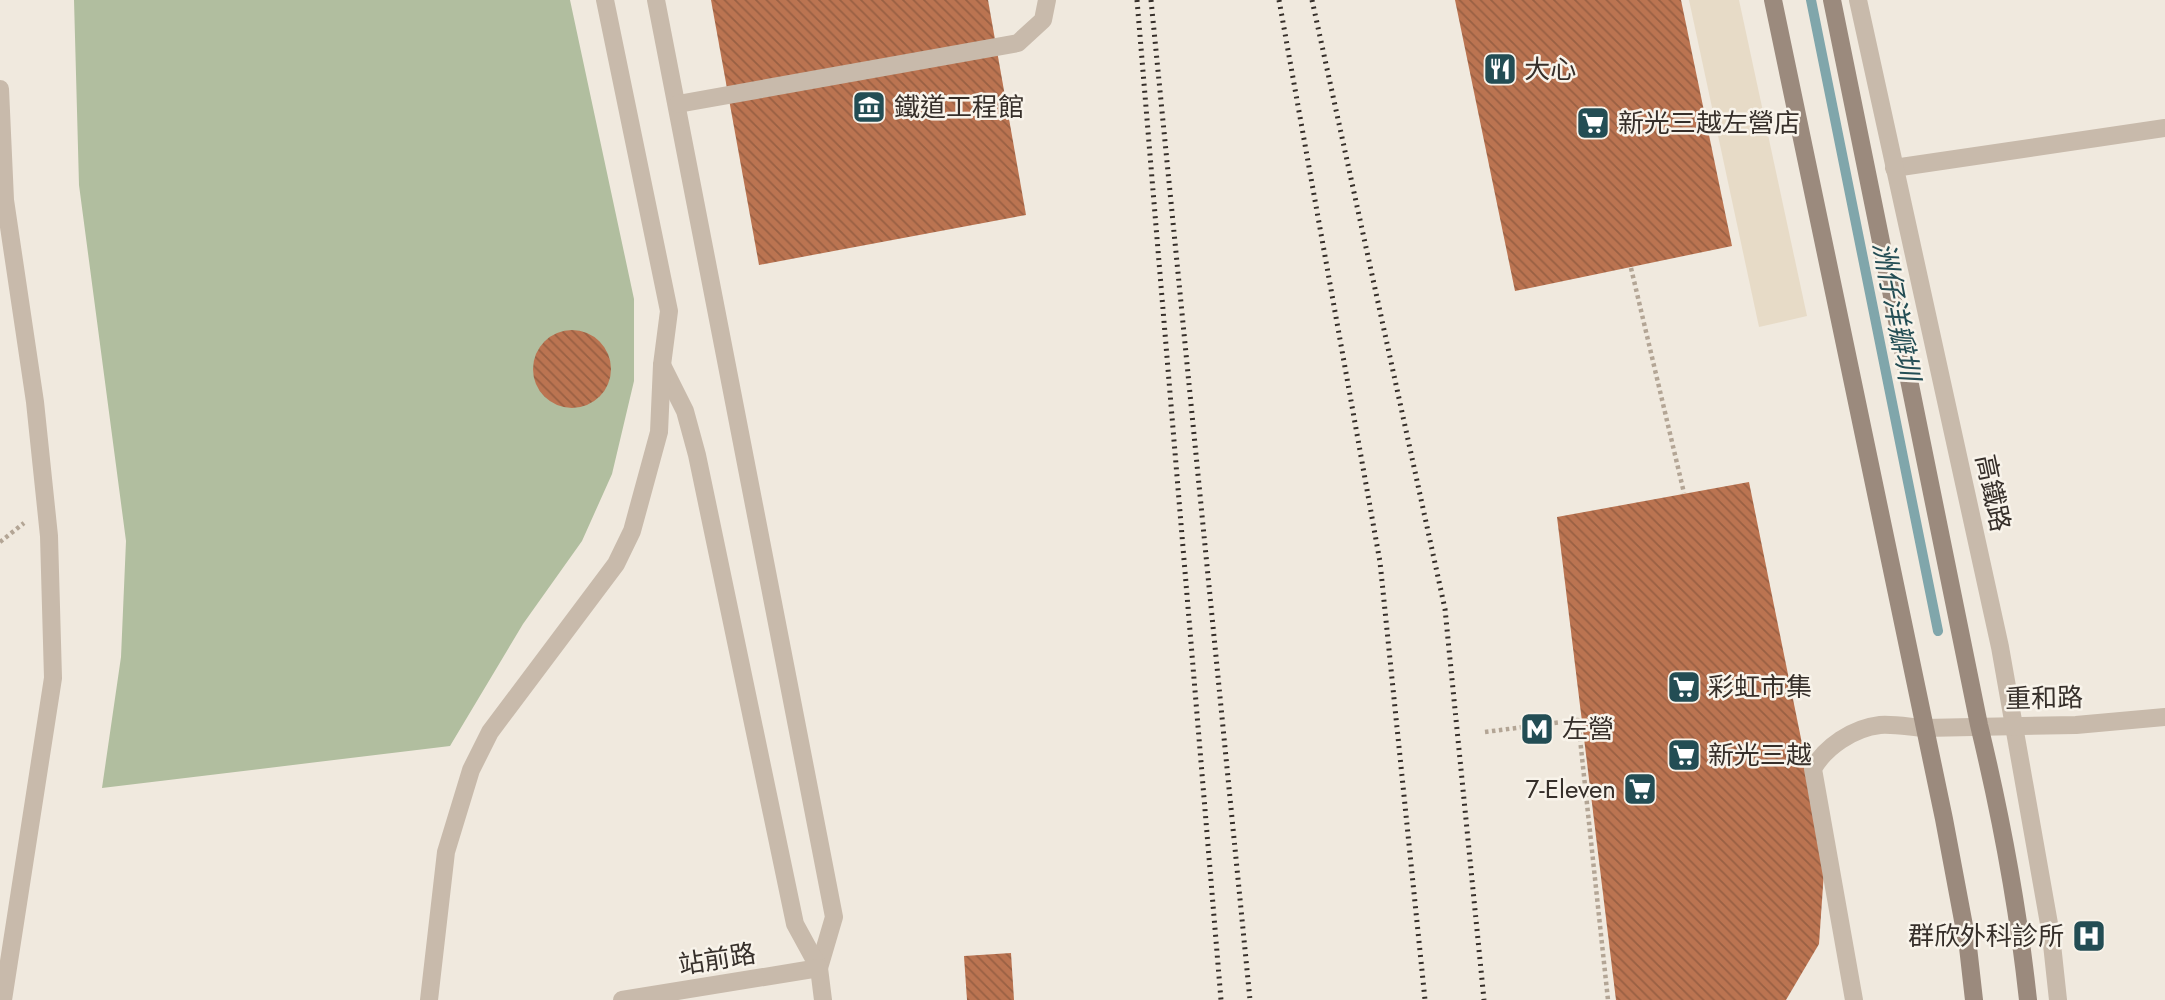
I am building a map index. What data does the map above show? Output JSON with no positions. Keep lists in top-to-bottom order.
{
  "streets": {
    "street": ["高鐵路", "重和路", "站前路"]
  },
  "crossings": [
    ["高鐵路", "重和路"]
  ],
  "water": ["洲仔洋瓣圳"],
  "places": {
    "restaurant": ["大心"],
    "museum": ["鐵道工程館"],
    "supermarket": [
      "新光三越左營店",
      "彩虹市集",
      "新光三越",
      "7-Eleven"
    ],
    "metro station": ["左營"],
    "hospital": ["群欣外科診所"]
  }
}
